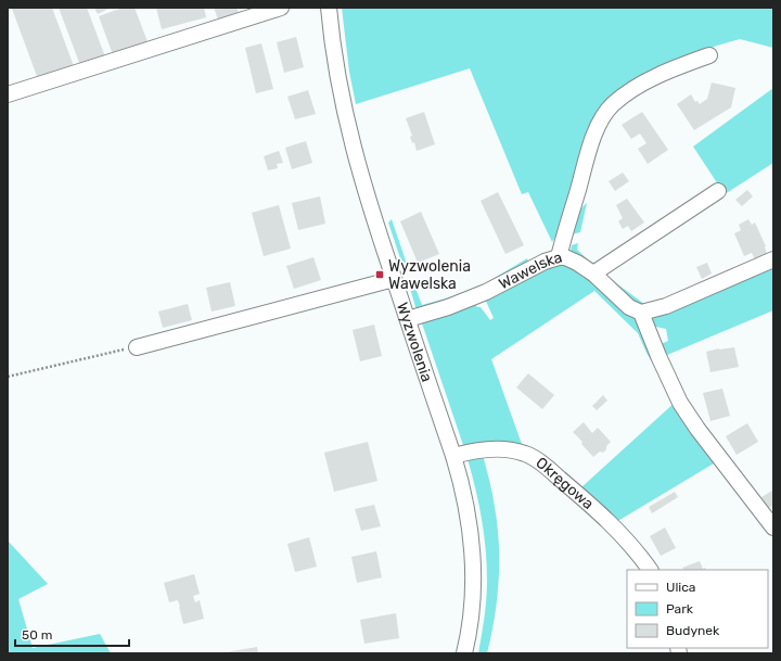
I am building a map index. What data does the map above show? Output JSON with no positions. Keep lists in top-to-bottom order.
{
  "streets": {
    "street": ["Wawelska", "Wyzwolenia", "Okręgowa"]
  },
  "crossings": [
    ["Wawelska", "Wyzwolenia"],
    ["Wyzwolenia", "Okręgowa"]
  ],
  "places": {
    "transit": ["Wyzwolenia Wawelska"]
  },
  "legend": ["Ulica", "Park", "Budynek"],
  "scale_bar": "50 m"
}
